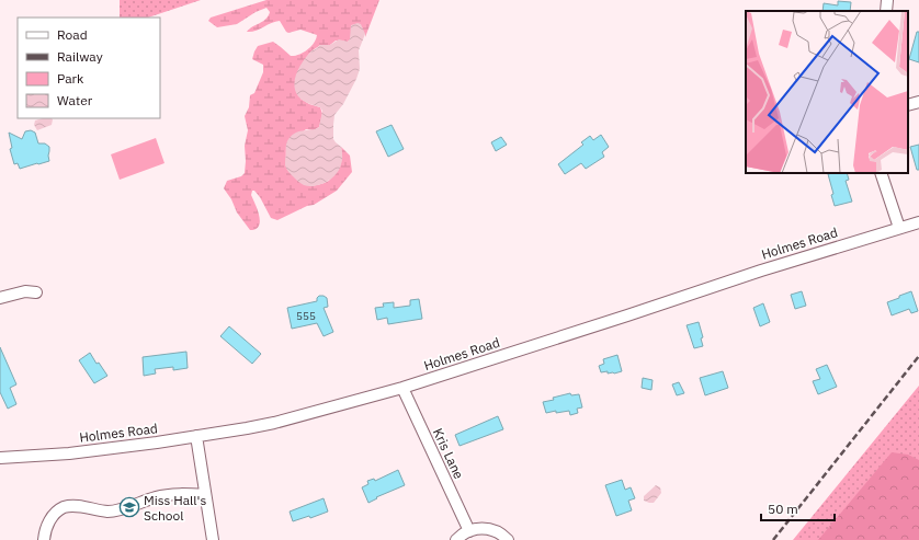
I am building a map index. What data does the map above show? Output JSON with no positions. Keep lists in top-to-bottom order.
{
  "streets": {
    "street": ["Holmes Road", "Kris Lane"]
  },
  "crossings": [
    ["Holmes Road", "Kris Lane"]
  ],
  "places": {
    "school or university": ["Miss Hall's School"]
  },
  "house_numbers": ["555"],
  "legend": [
    "Road",
    "Railway",
    "Park",
    "Water"
  ],
  "scale_bar": "50 m"
}
